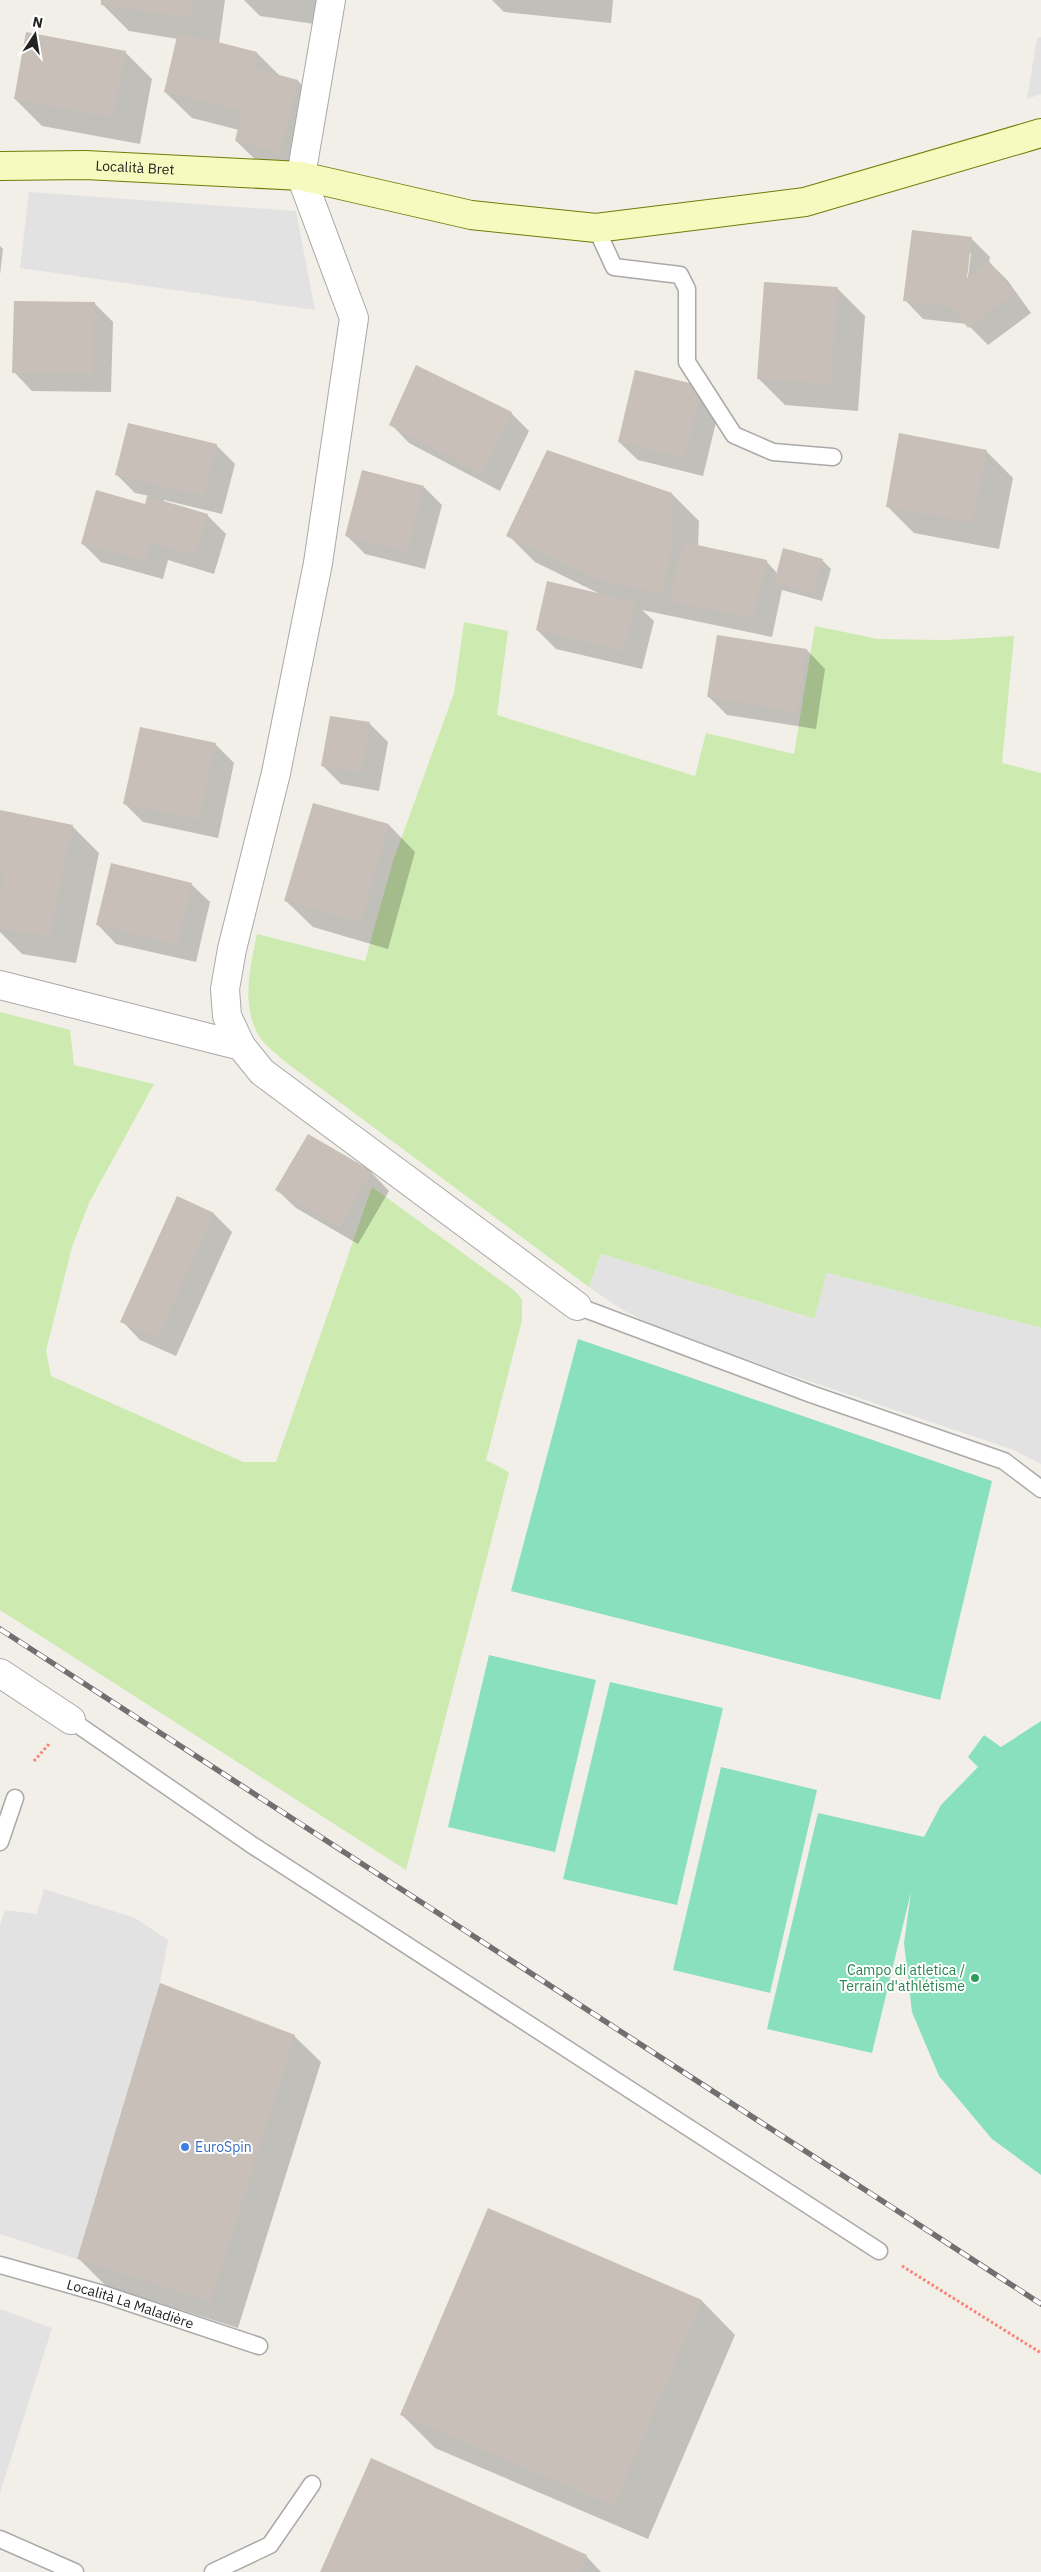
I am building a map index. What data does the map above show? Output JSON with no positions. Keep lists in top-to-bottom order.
{
  "streets": {
    "street": ["Località Bret"],
    "lane": ["Località La Maladière"]
  },
  "places": ["Campo di atletica / Terrain d'athlétisme", "EuroSpin"],
  "north": "top"
}
